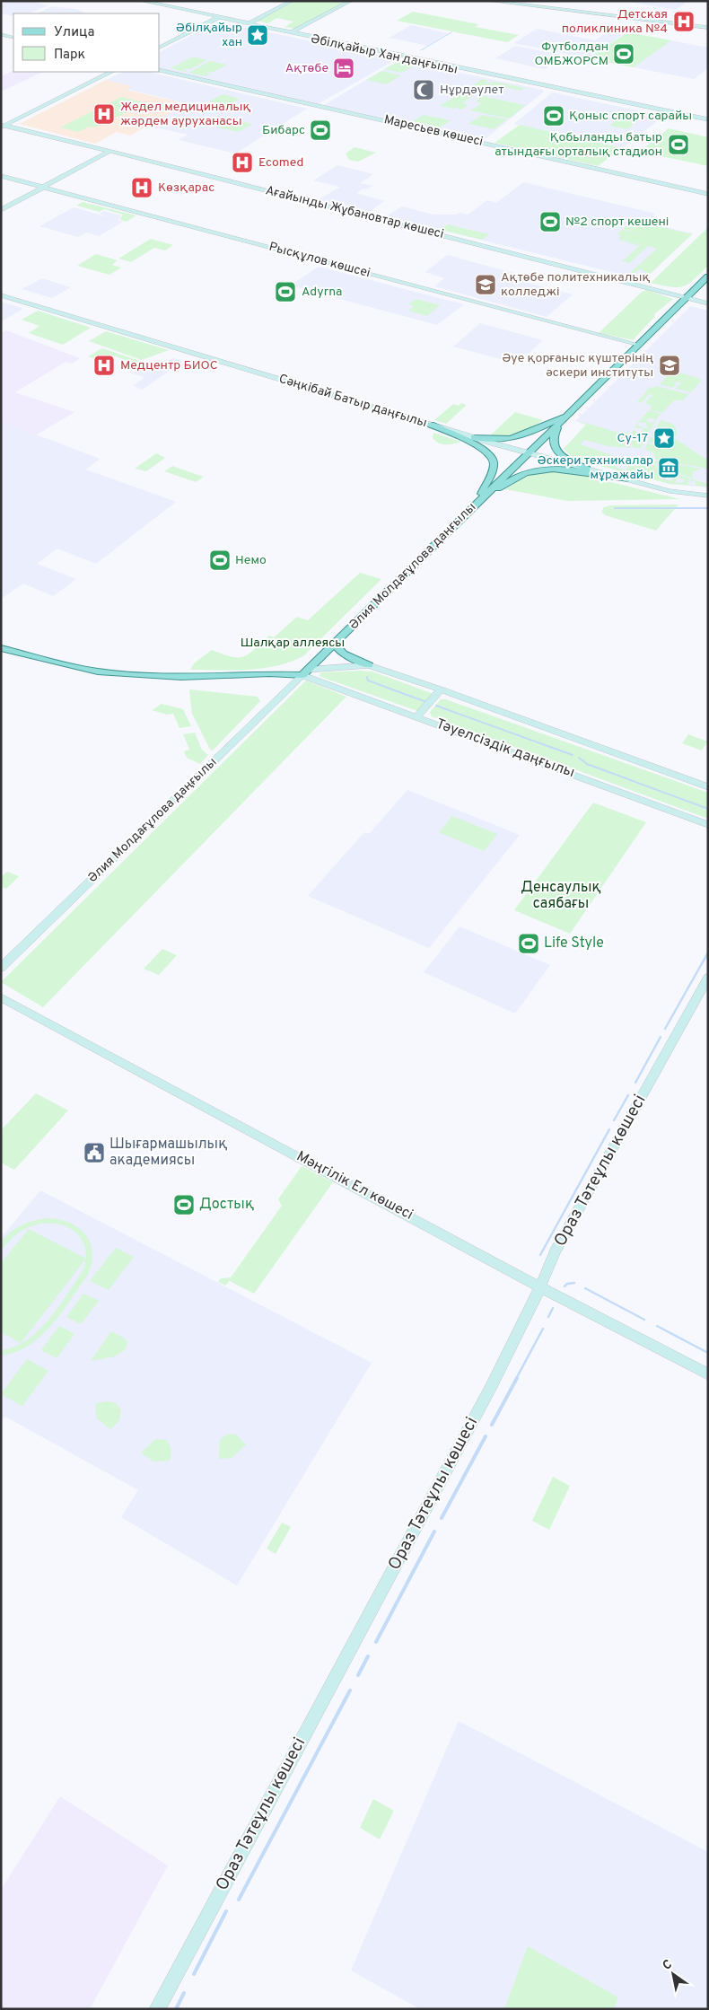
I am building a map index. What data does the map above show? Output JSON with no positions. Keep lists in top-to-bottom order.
{
  "streets": {
    "main road": ["Әлия Молдағұлова даңғылы"],
    "street": [
      "Әбілқайыр Хан даңғылы",
      "Маресьев көшесі",
      "Ағайынды Жұбановтар көшесі",
      "Рысқұлов көшсеі",
      "Сәңкібай Батыр даңғылы",
      "Тәуелсіздік даңғылы",
      "Ораз Тәтеұлы көшесі",
      "Мәңгілік Ел көшесі"
    ]
  },
  "crossings": [
    ["Ағайынды Жұбановтар көшесі", "Әлия Молдағұлова даңғылы"],
    ["Рысқұлов көшсеі", "Әлия Молдағұлова даңғылы"],
    ["Сәңкібай Батыр даңғылы", "Әлия Молдағұлова даңғылы"],
    ["Әлия Молдағұлова даңғылы", "Тәуелсіздік даңғылы"],
    ["Ораз Тәтеұлы көшесі", "Мәңгілік Ел көшесі"]
  ],
  "parks": ["Шалқар аллеясы", "Денсаулық саябағы"],
  "places": {
    "hospital": [
      "Детская поликлиника №4",
      "Жедел медициналық жәрдем ауруханасы",
      "Ecomed",
      "Көзқарас",
      "Медцентр БИОС"
    ],
    "place": ["Әбілқайыр хан", "Су-17"],
    "sports": [
      "Футболдан ОМБЖОРСМ",
      "Қоныс спорт сарайы",
      "Бибарс",
      "Қобыланды батыр атындағы орталық стадион",
      "№2 спорт кешені",
      "Adyrna",
      "Немо",
      "Life Style",
      "Достық"
    ],
    "hotel": ["Ақтөбе"],
    "mosque": ["Нұрдәулет"],
    "school or university": ["Ақтөбе политехникалық колледжі", "Әуе қорғаныс күштерінің әскери институты"],
    "museum": ["Әскери техникалар мұражайы"],
    "public building": ["Шығармашылық академиясы"]
  },
  "legend": ["Улица", "Парк"],
  "north": "top left"
}
